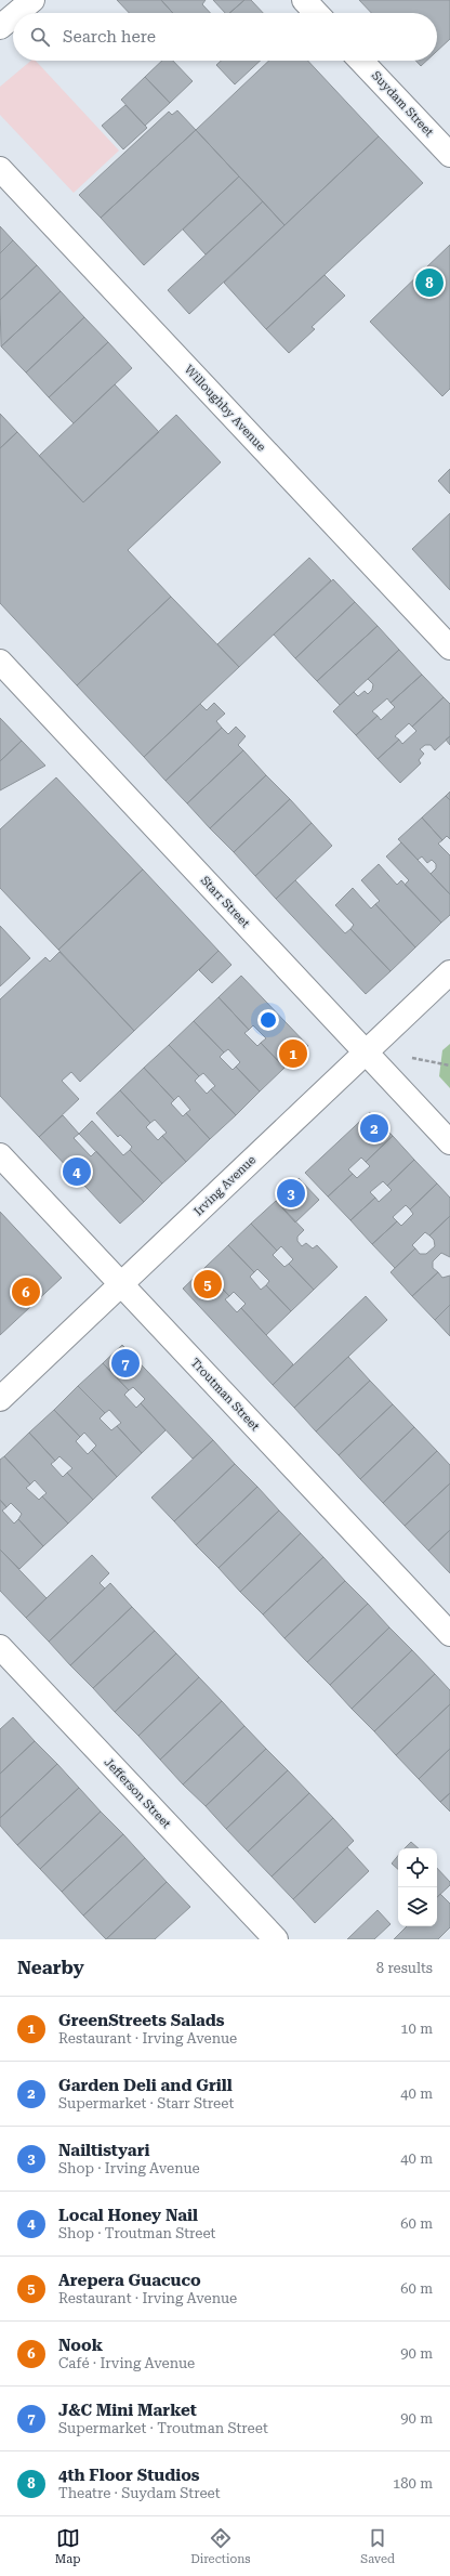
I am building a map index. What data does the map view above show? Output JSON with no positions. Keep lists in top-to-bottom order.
{
  "streets": {
    "street": [
      "Suydam Street",
      "Willoughby Avenue",
      "Starr Street",
      "Irving Avenue",
      "Troutman Street",
      "Jefferson Street"
    ]
  },
  "crossings": [
    ["Starr Street", "Irving Avenue"],
    ["Irving Avenue", "Troutman Street"]
  ],
  "page": {
    "search": "Search here",
    "pins": [
      "8",
      "1",
      "2",
      "4",
      "3",
      "5",
      "6",
      "7"
    ],
    "heading": ["Nearby", "8 results"],
    "list": [
      {
        "mark": "1",
        "name": "GreenStreets Salads",
        "note": "Restaurant · Irving Avenue",
        "value": "10 m"
      },
      {
        "mark": "2",
        "name": "Garden Deli and Grill",
        "note": "Supermarket · Starr Street",
        "value": "40 m"
      },
      {
        "mark": "3",
        "name": "Nailtistyari",
        "note": "Shop · Irving Avenue",
        "value": "40 m"
      },
      {
        "mark": "4",
        "name": "Local Honey Nail",
        "note": "Shop · Troutman Street",
        "value": "60 m"
      },
      {
        "mark": "5",
        "name": "Arepera Guacuco",
        "note": "Restaurant · Irving Avenue",
        "value": "60 m"
      },
      {
        "mark": "6",
        "name": "Nook",
        "note": "Café · Irving Avenue",
        "value": "90 m"
      },
      {
        "mark": "7",
        "name": "J&C Mini Market",
        "note": "Supermarket · Troutman Street",
        "value": "90 m"
      },
      {
        "mark": "8",
        "name": "4th Floor Studios",
        "note": "Theatre · Suydam Street",
        "value": "180 m"
      }
    ],
    "nav": ["Map", "Directions", "Saved"]
  }
}
